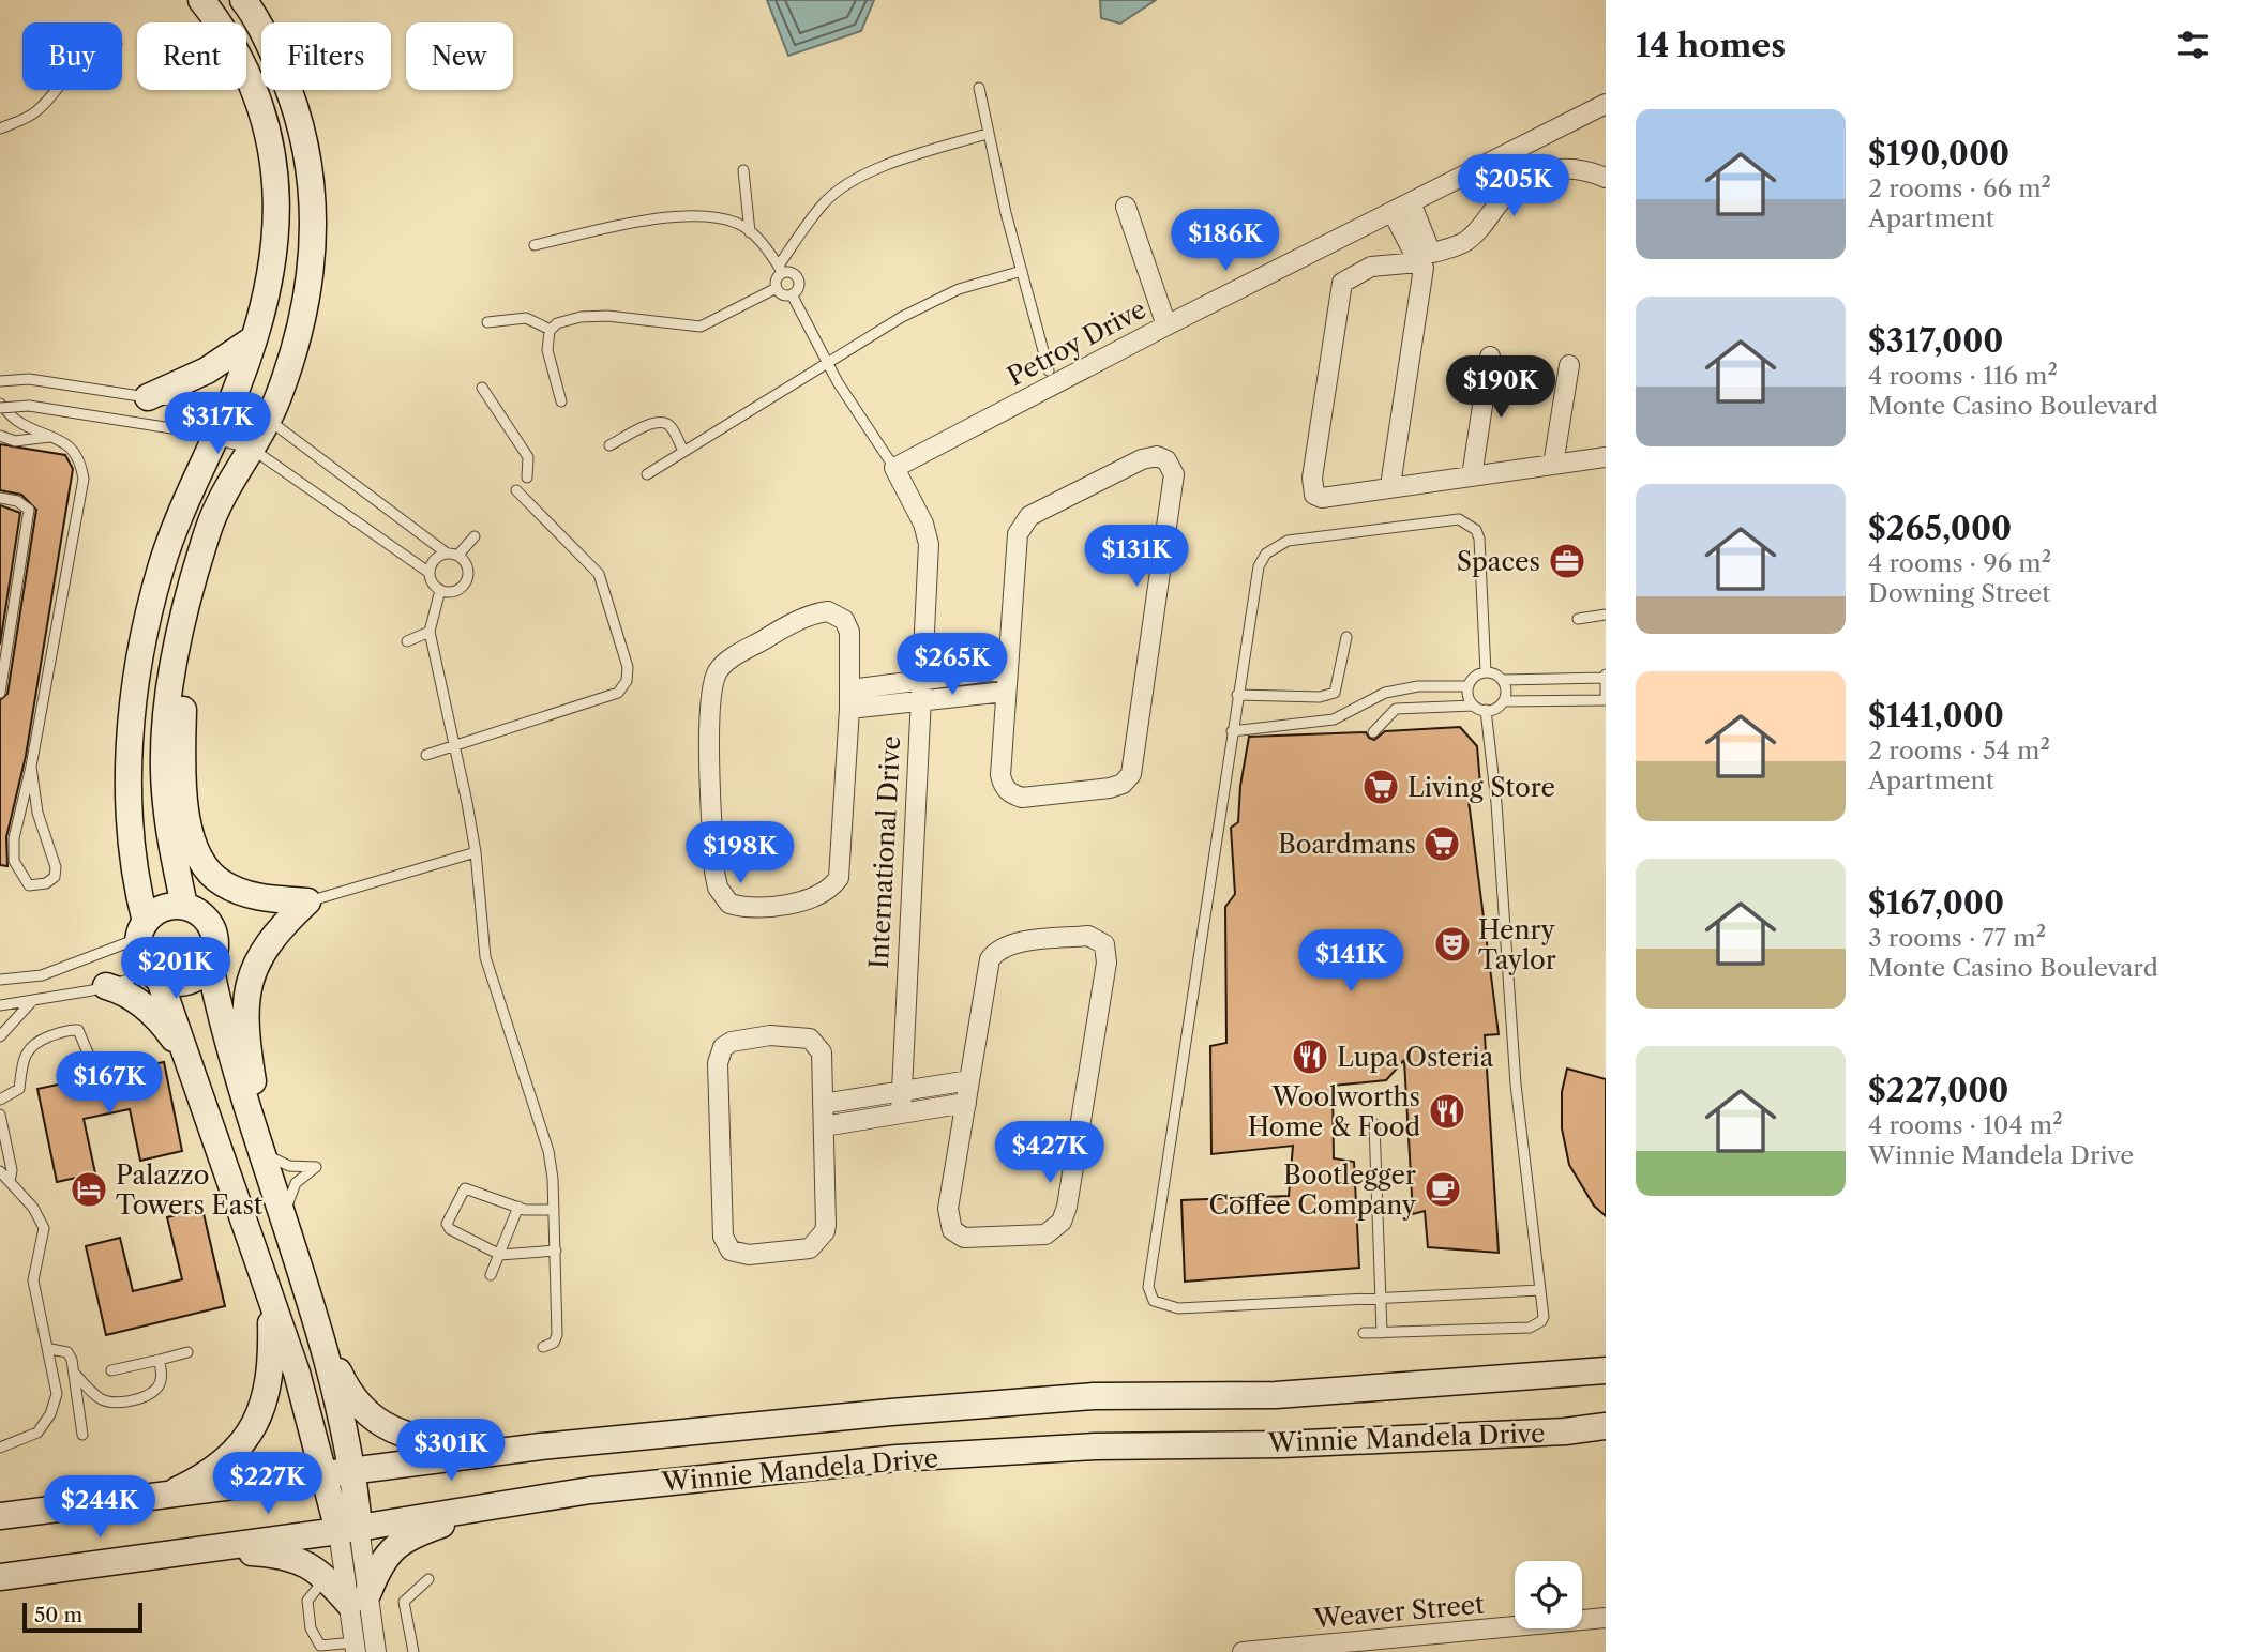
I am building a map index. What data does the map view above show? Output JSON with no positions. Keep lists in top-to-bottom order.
{
  "streets": {
    "street": [
      "Petroy Drive",
      "International Drive",
      "Winnie Mandela Drive",
      "Weaver Street"
    ]
  },
  "crossings": [
    ["Petroy Drive", "International Drive"]
  ],
  "places": {
    "office": ["Spaces"],
    "supermarket": ["Living Store", "Boardmans"],
    "theatre": ["Henry Taylor"],
    "restaurant": ["Lupa Osteria", "Woolworths Home & Food"],
    "hotel": ["Palazzo Towers East"],
    "cafe": ["Bootlegger Coffee Company"]
  },
  "scale_bar": "50 m",
  "page": {
    "heading": "14 homes",
    "chip": [
      "Buy",
      "Rent",
      "Filters",
      "New"
    ],
    "list": [
      {
        "name": "$190,000",
        "note": "2 rooms · 66 m² · Apartment"
      },
      {
        "name": "$317,000",
        "note": "4 rooms · 116 m² · Monte Casino Boulevard"
      },
      {
        "name": "$265,000",
        "note": "4 rooms · 96 m² · Downing Street"
      },
      {
        "name": "$141,000",
        "note": "2 rooms · 54 m² · Apartment"
      },
      {
        "name": "$167,000",
        "note": "3 rooms · 77 m² · Monte Casino Boulevard"
      },
      {
        "name": "$227,000",
        "note": "4 rooms · 104 m² · Winnie Mandela Drive"
      }
    ],
    "price": [
      "$205K",
      "$186K",
      "$190K",
      "$317K",
      "$131K",
      "$265K",
      "$198K",
      "$141K",
      "$201K",
      "$167K",
      "$427K",
      "$301K",
      "$227K",
      "$244K"
    ],
    "scale": "50 m"
  }
}
